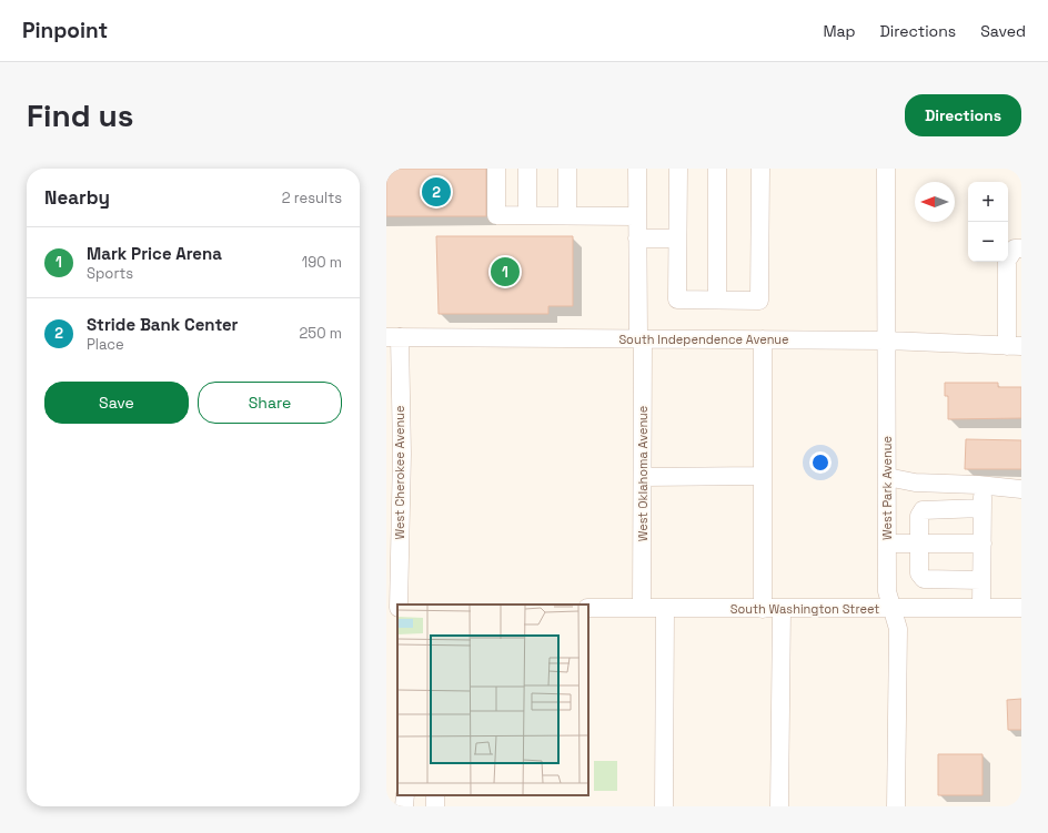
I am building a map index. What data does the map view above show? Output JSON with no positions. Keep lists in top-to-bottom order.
{
  "streets": {
    "street": [
      "South Independence Avenue",
      "West Cherokee Avenue",
      "West Oklahoma Avenue",
      "West Park Avenue",
      "South Washington Street"
    ]
  },
  "crossings": [
    ["South Independence Avenue", "West Cherokee Avenue"],
    ["South Independence Avenue", "West Oklahoma Avenue"],
    ["South Independence Avenue", "West Park Avenue"],
    ["West Oklahoma Avenue", "South Washington Street"],
    ["West Park Avenue", "South Washington Street"]
  ],
  "north": "left",
  "page": {
    "header": "Pinpoint",
    "nav": ["Map", "Directions", "Saved"],
    "buttons": [
      "Directions",
      ["Save", "Share"]
    ],
    "title": "Find us",
    "heading": ["Nearby", "2 results"],
    "pins": ["2", "1"],
    "map_buttons": ["+", "−"],
    "list": [
      {
        "mark": "1",
        "name": "Mark Price Arena",
        "note": "Sports",
        "value": "190 m"
      },
      {
        "mark": "2",
        "name": "Stride Bank Center",
        "note": "Place",
        "value": "250 m"
      }
    ]
  }
}
